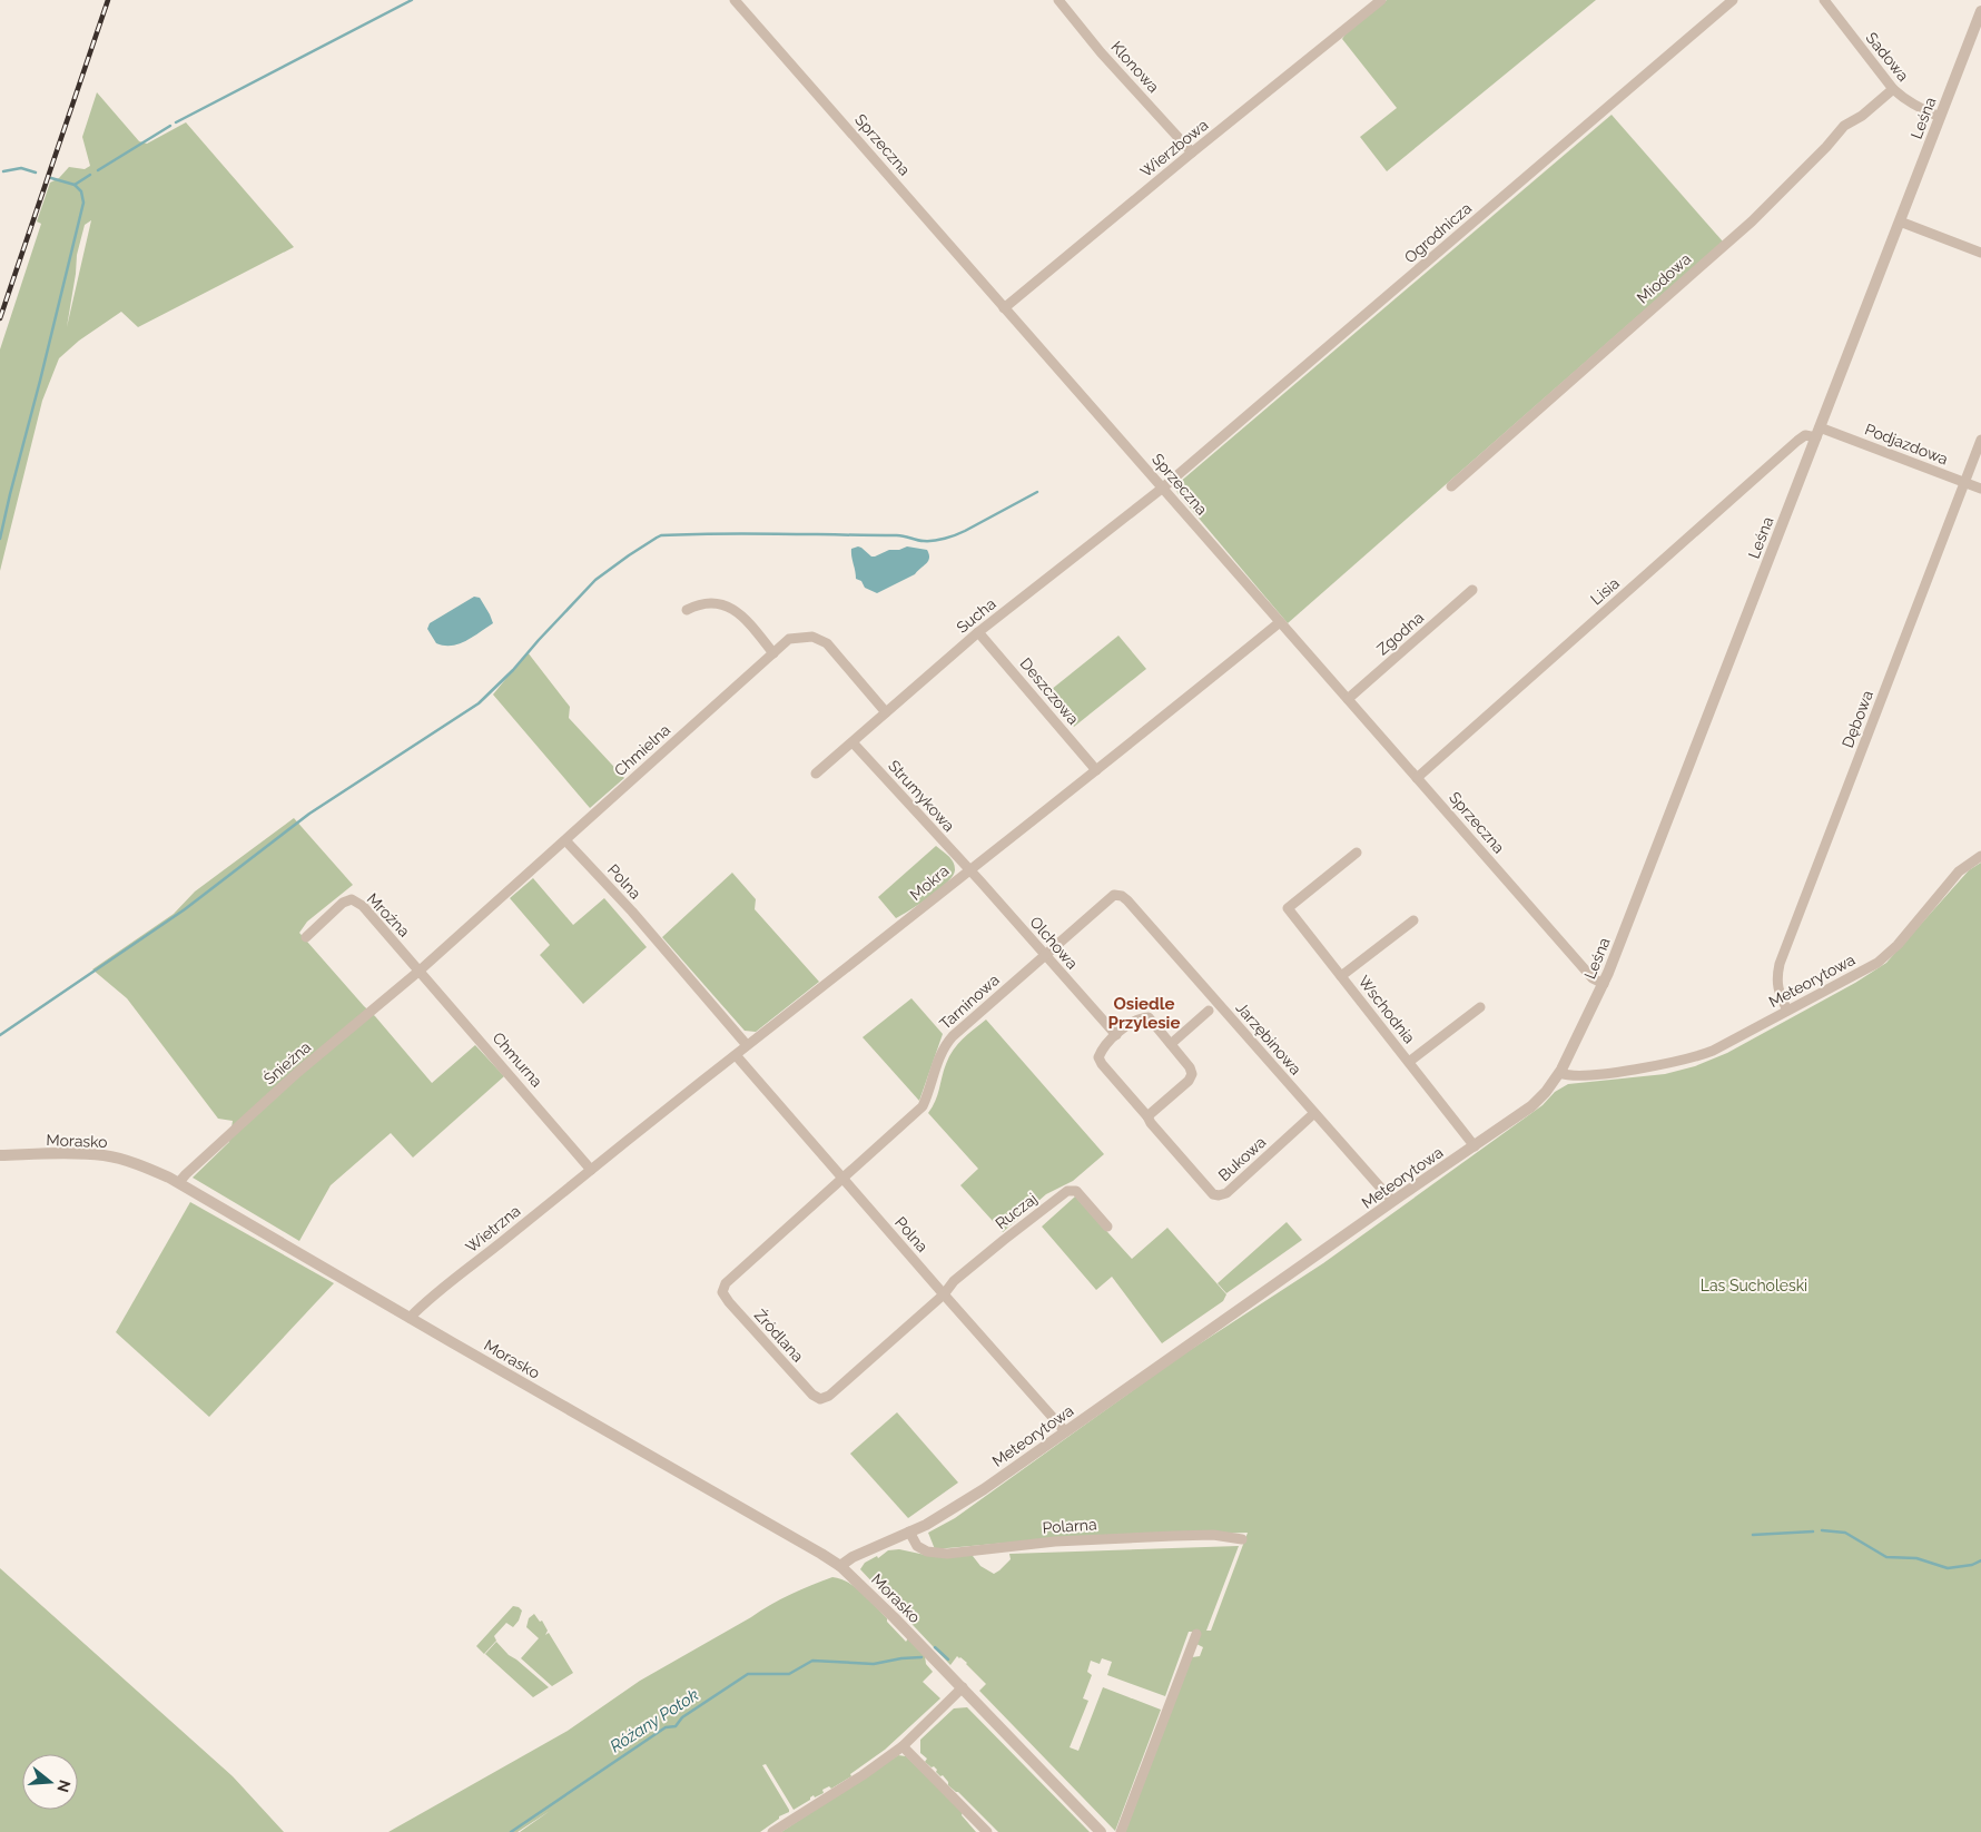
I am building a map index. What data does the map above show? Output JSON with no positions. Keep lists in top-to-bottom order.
{
  "streets": {
    "street": [
      "Sadowa",
      "Klonowa",
      "Leśna",
      "Sprzeczna",
      "Wierzbowa",
      "Ogrodnicza",
      "Miodowa",
      "Podjazdowa",
      "Lisia",
      "Sucha",
      "Zgodna",
      "Deszczowa",
      "Dębowa",
      "Chmielna",
      "Strumykowa",
      "Polna",
      "Mokra",
      "Mroźna",
      "Olchowa",
      "Meteorytowa",
      "Tarninowa",
      "Wschodnia",
      "Jarzębinowa",
      "Chmurna",
      "Śnieżna",
      "Morasko",
      "Bukowa",
      "Ruczaj",
      "Wietrzna",
      "Źródlana",
      "Polarna"
    ]
  },
  "crossings": [
    ["Sadowa", "Leśna"],
    ["Sadowa", "Miodowa"],
    ["Klonowa", "Wierzbowa"],
    ["Leśna", "Sprzeczna"],
    ["Leśna", "Podjazdowa"],
    ["Leśna", "Lisia"],
    ["Leśna", "Meteorytowa"],
    ["Sprzeczna", "Wierzbowa"],
    ["Sprzeczna", "Ogrodnicza"],
    ["Sprzeczna", "Lisia"],
    ["Sprzeczna", "Sucha"],
    ["Sprzeczna", "Zgodna"],
    ["Sprzeczna", "Mokra"],
    ["Ogrodnicza", "Sucha"],
    ["Podjazdowa", "Lisia"],
    ["Podjazdowa", "Dębowa"],
    ["Sucha", "Deszczowa"],
    ["Sucha", "Chmielna"],
    ["Sucha", "Strumykowa"],
    ["Deszczowa", "Mokra"],
    ["Dębowa", "Meteorytowa"],
    ["Chmielna", "Polna"],
    ["Chmielna", "Mroźna"],
    ["Chmielna", "Chmurna"],
    ["Chmielna", "Śnieżna"],
    ["Strumykowa", "Mokra"],
    ["Strumykowa", "Olchowa"],
    ["Polna", "Mokra"],
    ["Polna", "Meteorytowa"],
    ["Polna", "Tarninowa"],
    ["Polna", "Ruczaj"],
    ["Polna", "Źródlana"],
    ["Mokra", "Olchowa"],
    ["Mokra", "Chmurna"],
    ["Mokra", "Wietrzna"],
    ["Mroźna", "Chmurna"],
    ["Mroźna", "Śnieżna"],
    ["Olchowa", "Tarninowa"],
    ["Meteorytowa", "Wschodnia"],
    ["Meteorytowa", "Jarzębinowa"],
    ["Meteorytowa", "Morasko"],
    ["Meteorytowa", "Polarna"],
    ["Tarninowa", "Jarzębinowa"],
    ["Tarninowa", "Źródlana"],
    ["Jarzębinowa", "Bukowa"],
    ["Chmurna", "Śnieżna"],
    ["Chmurna", "Wietrzna"],
    ["Śnieżna", "Morasko"],
    ["Morasko", "Wietrzna"],
    ["Ruczaj", "Źródlana"]
  ],
  "districts": ["Osiedle Przylesie"],
  "water": ["Różany Potok"],
  "parks": ["Las Sucholeski"],
  "north": "right"
}
